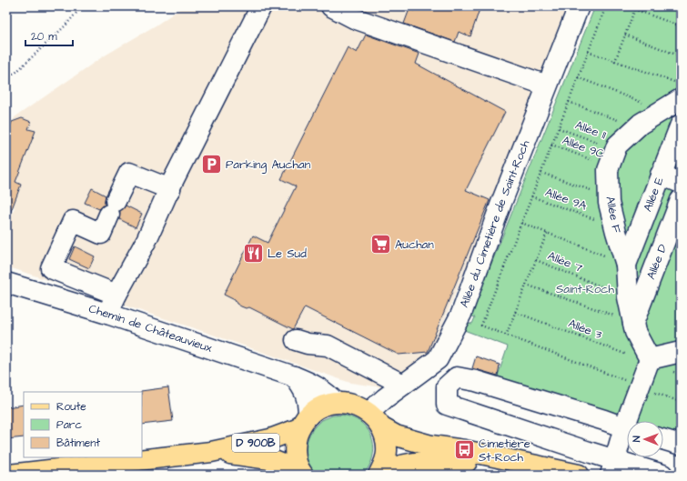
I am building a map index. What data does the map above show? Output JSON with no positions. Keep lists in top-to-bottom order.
{
  "streets": {
    "main road": ["D 900B"],
    "street": [
      "Allée E",
      "Allée F",
      "Allée du Cimetière de Saint-Roch",
      "Allée D",
      "Chemin de Châteauvieux"
    ],
    "path": [
      "Allée 11",
      "Allée 9C",
      "Allée 9A",
      "Allée 7",
      "Allée 3"
    ]
  },
  "crossings": [
    ["Allée 11", "Allée 9C"],
    ["Allée 11", "Allée F"],
    ["Allée 9C", "Allée F"],
    ["Allée E", "Allée F"],
    ["Allée 9A", "Allée F"],
    ["Allée F", "Allée 7"],
    ["Allée F", "Allée D"],
    ["Allée F", "Allée 3"]
  ],
  "parks": ["Saint-Roch"],
  "places": {
    "parking": ["Parking Auchan"],
    "supermarket": ["Auchan"],
    "restaurant": ["Le Sud"],
    "bus stop": ["Cimetière St-Roch"]
  },
  "legend": ["Route", "Parc", "Bâtiment"],
  "scale_bar": "20 m",
  "north": "left"
}
